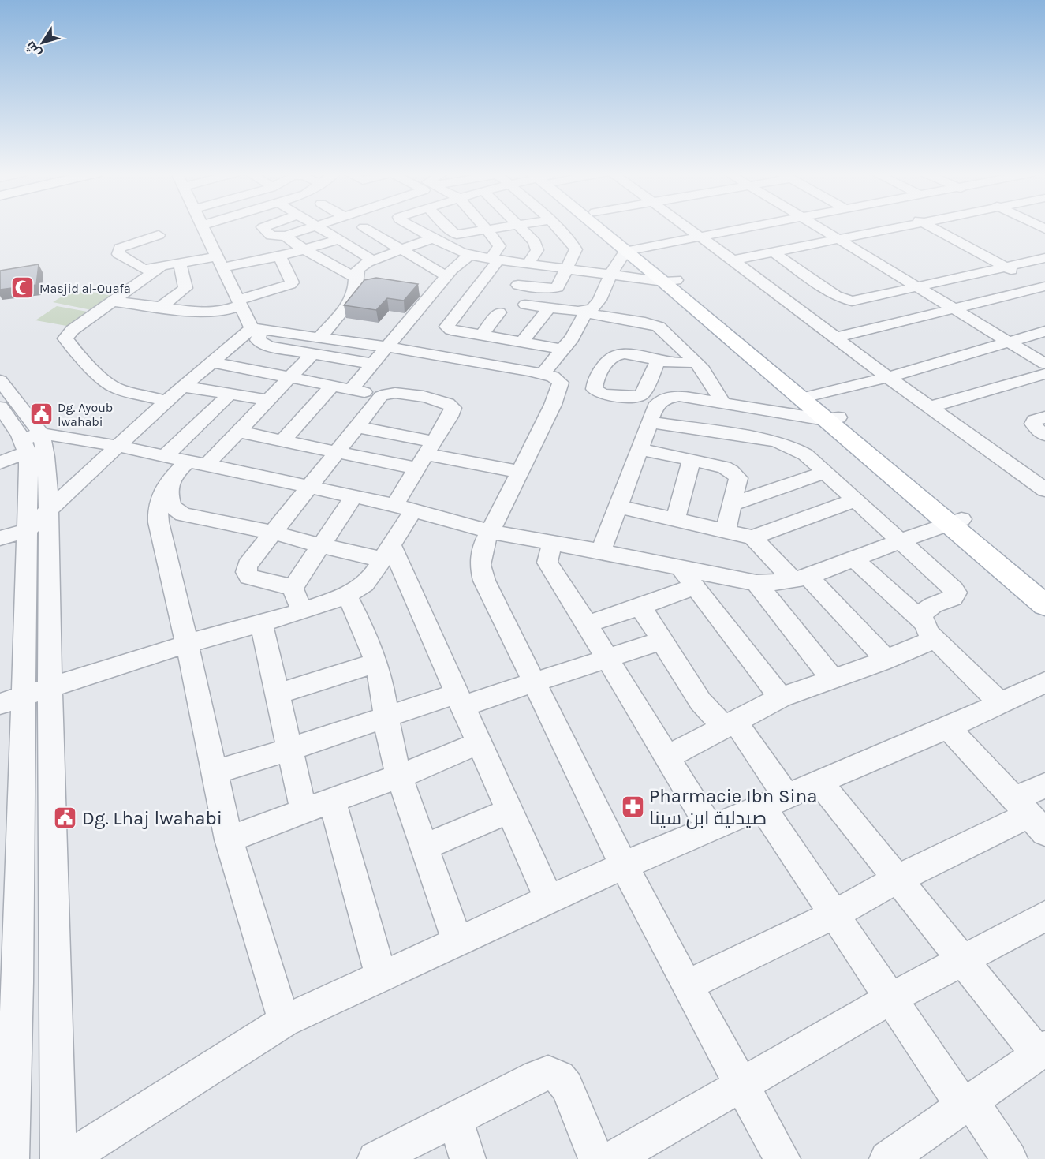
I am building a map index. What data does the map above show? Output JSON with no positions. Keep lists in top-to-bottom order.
{
  "places": {
    "mosque": ["Masjid al-Ouafa"],
    "public building": ["Dg. Ayoub lwahabi", "Dg. Lhaj lwahabi"],
    "pharmacy": ["Pharmacie Ibn Sina صيدلية ابن سينا"]
  },
  "north": "bottom left"
}
